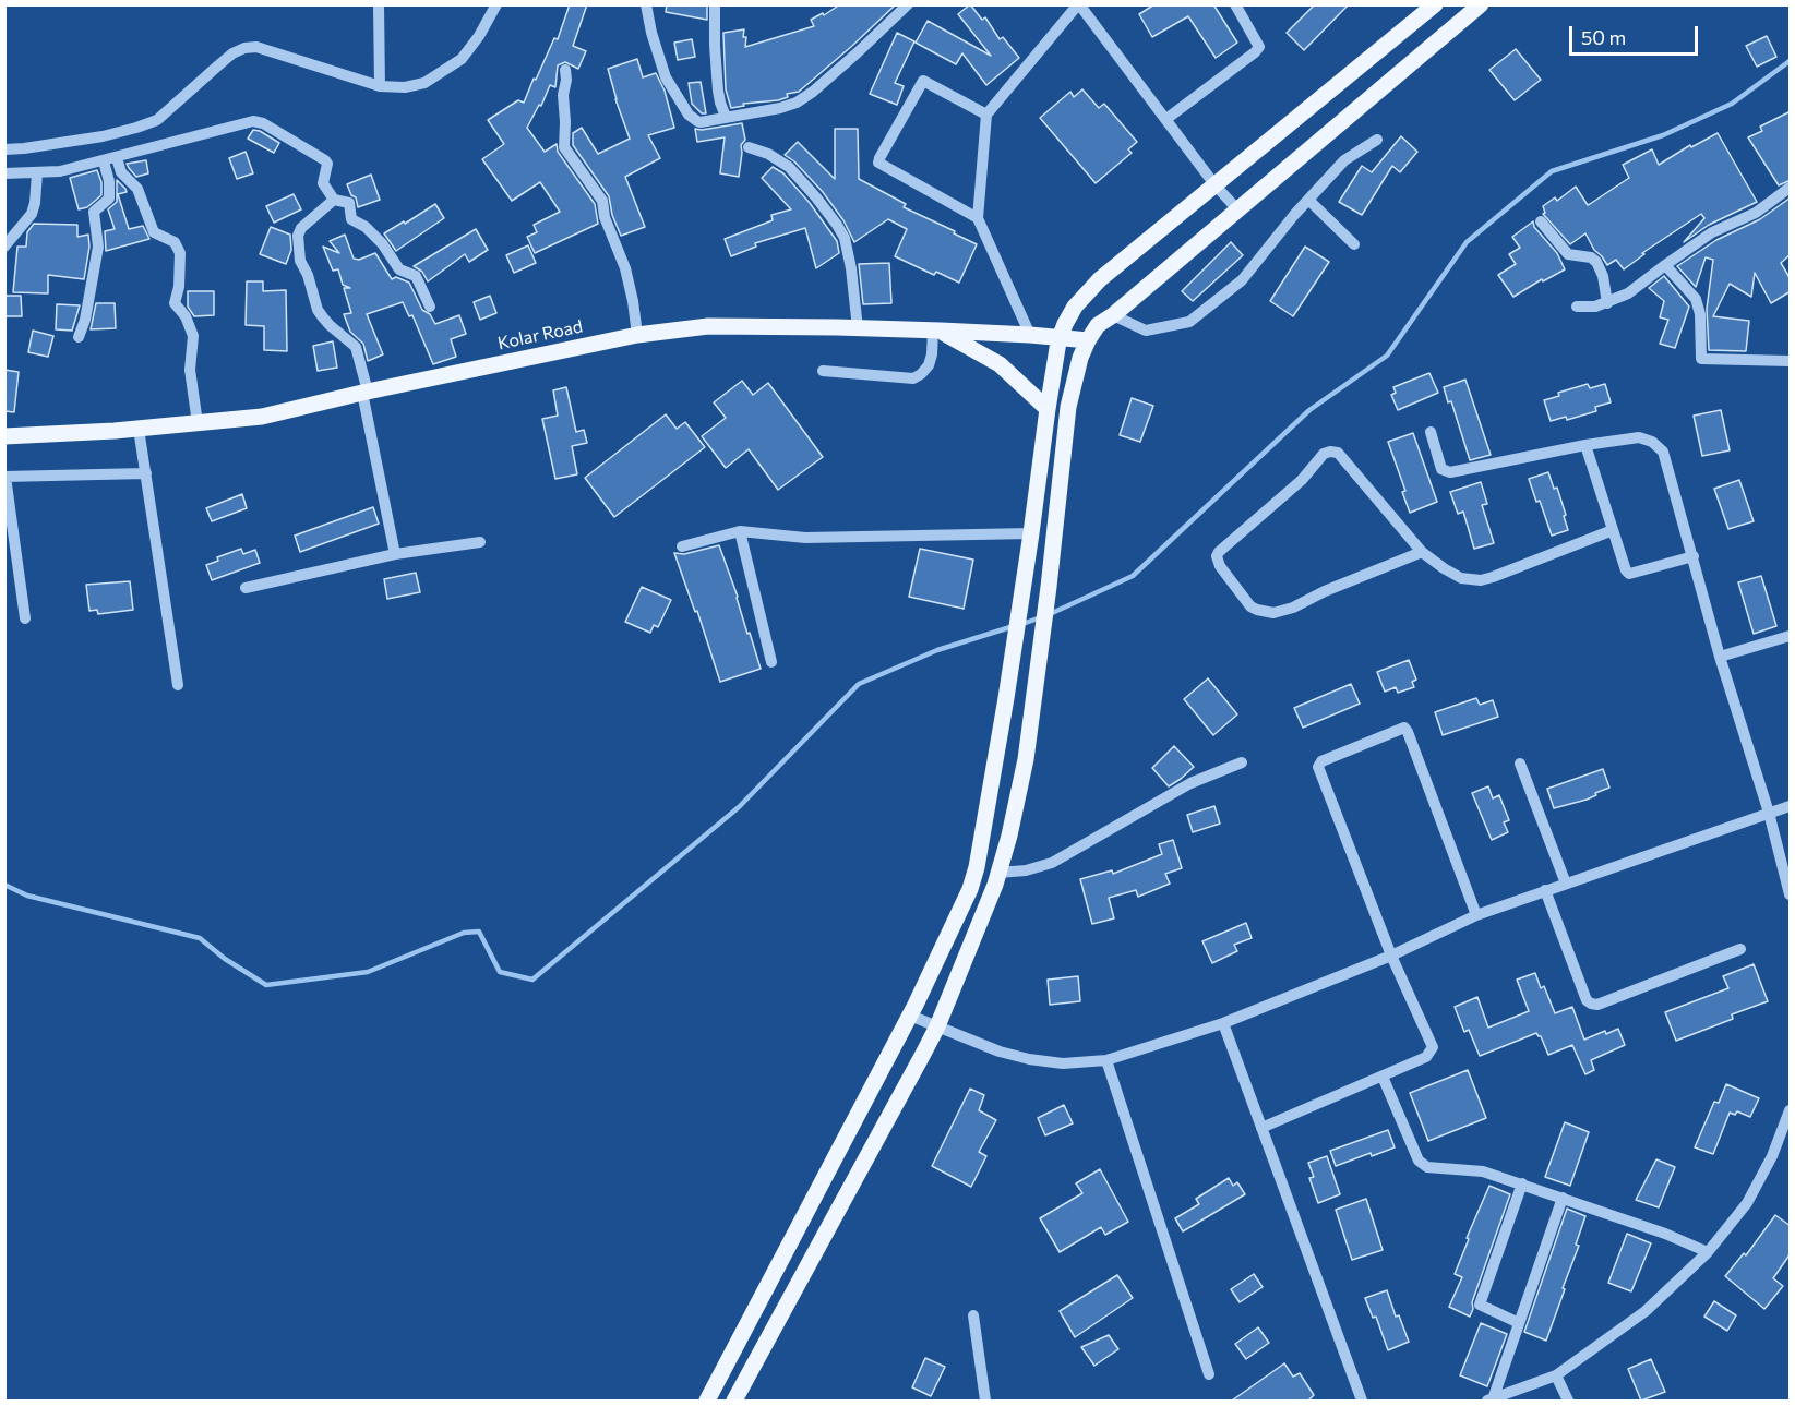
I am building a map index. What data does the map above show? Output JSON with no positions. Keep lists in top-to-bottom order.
{
  "streets": {
    "main road": ["Kolar Road"]
  },
  "scale_bar": "50 m"
}
